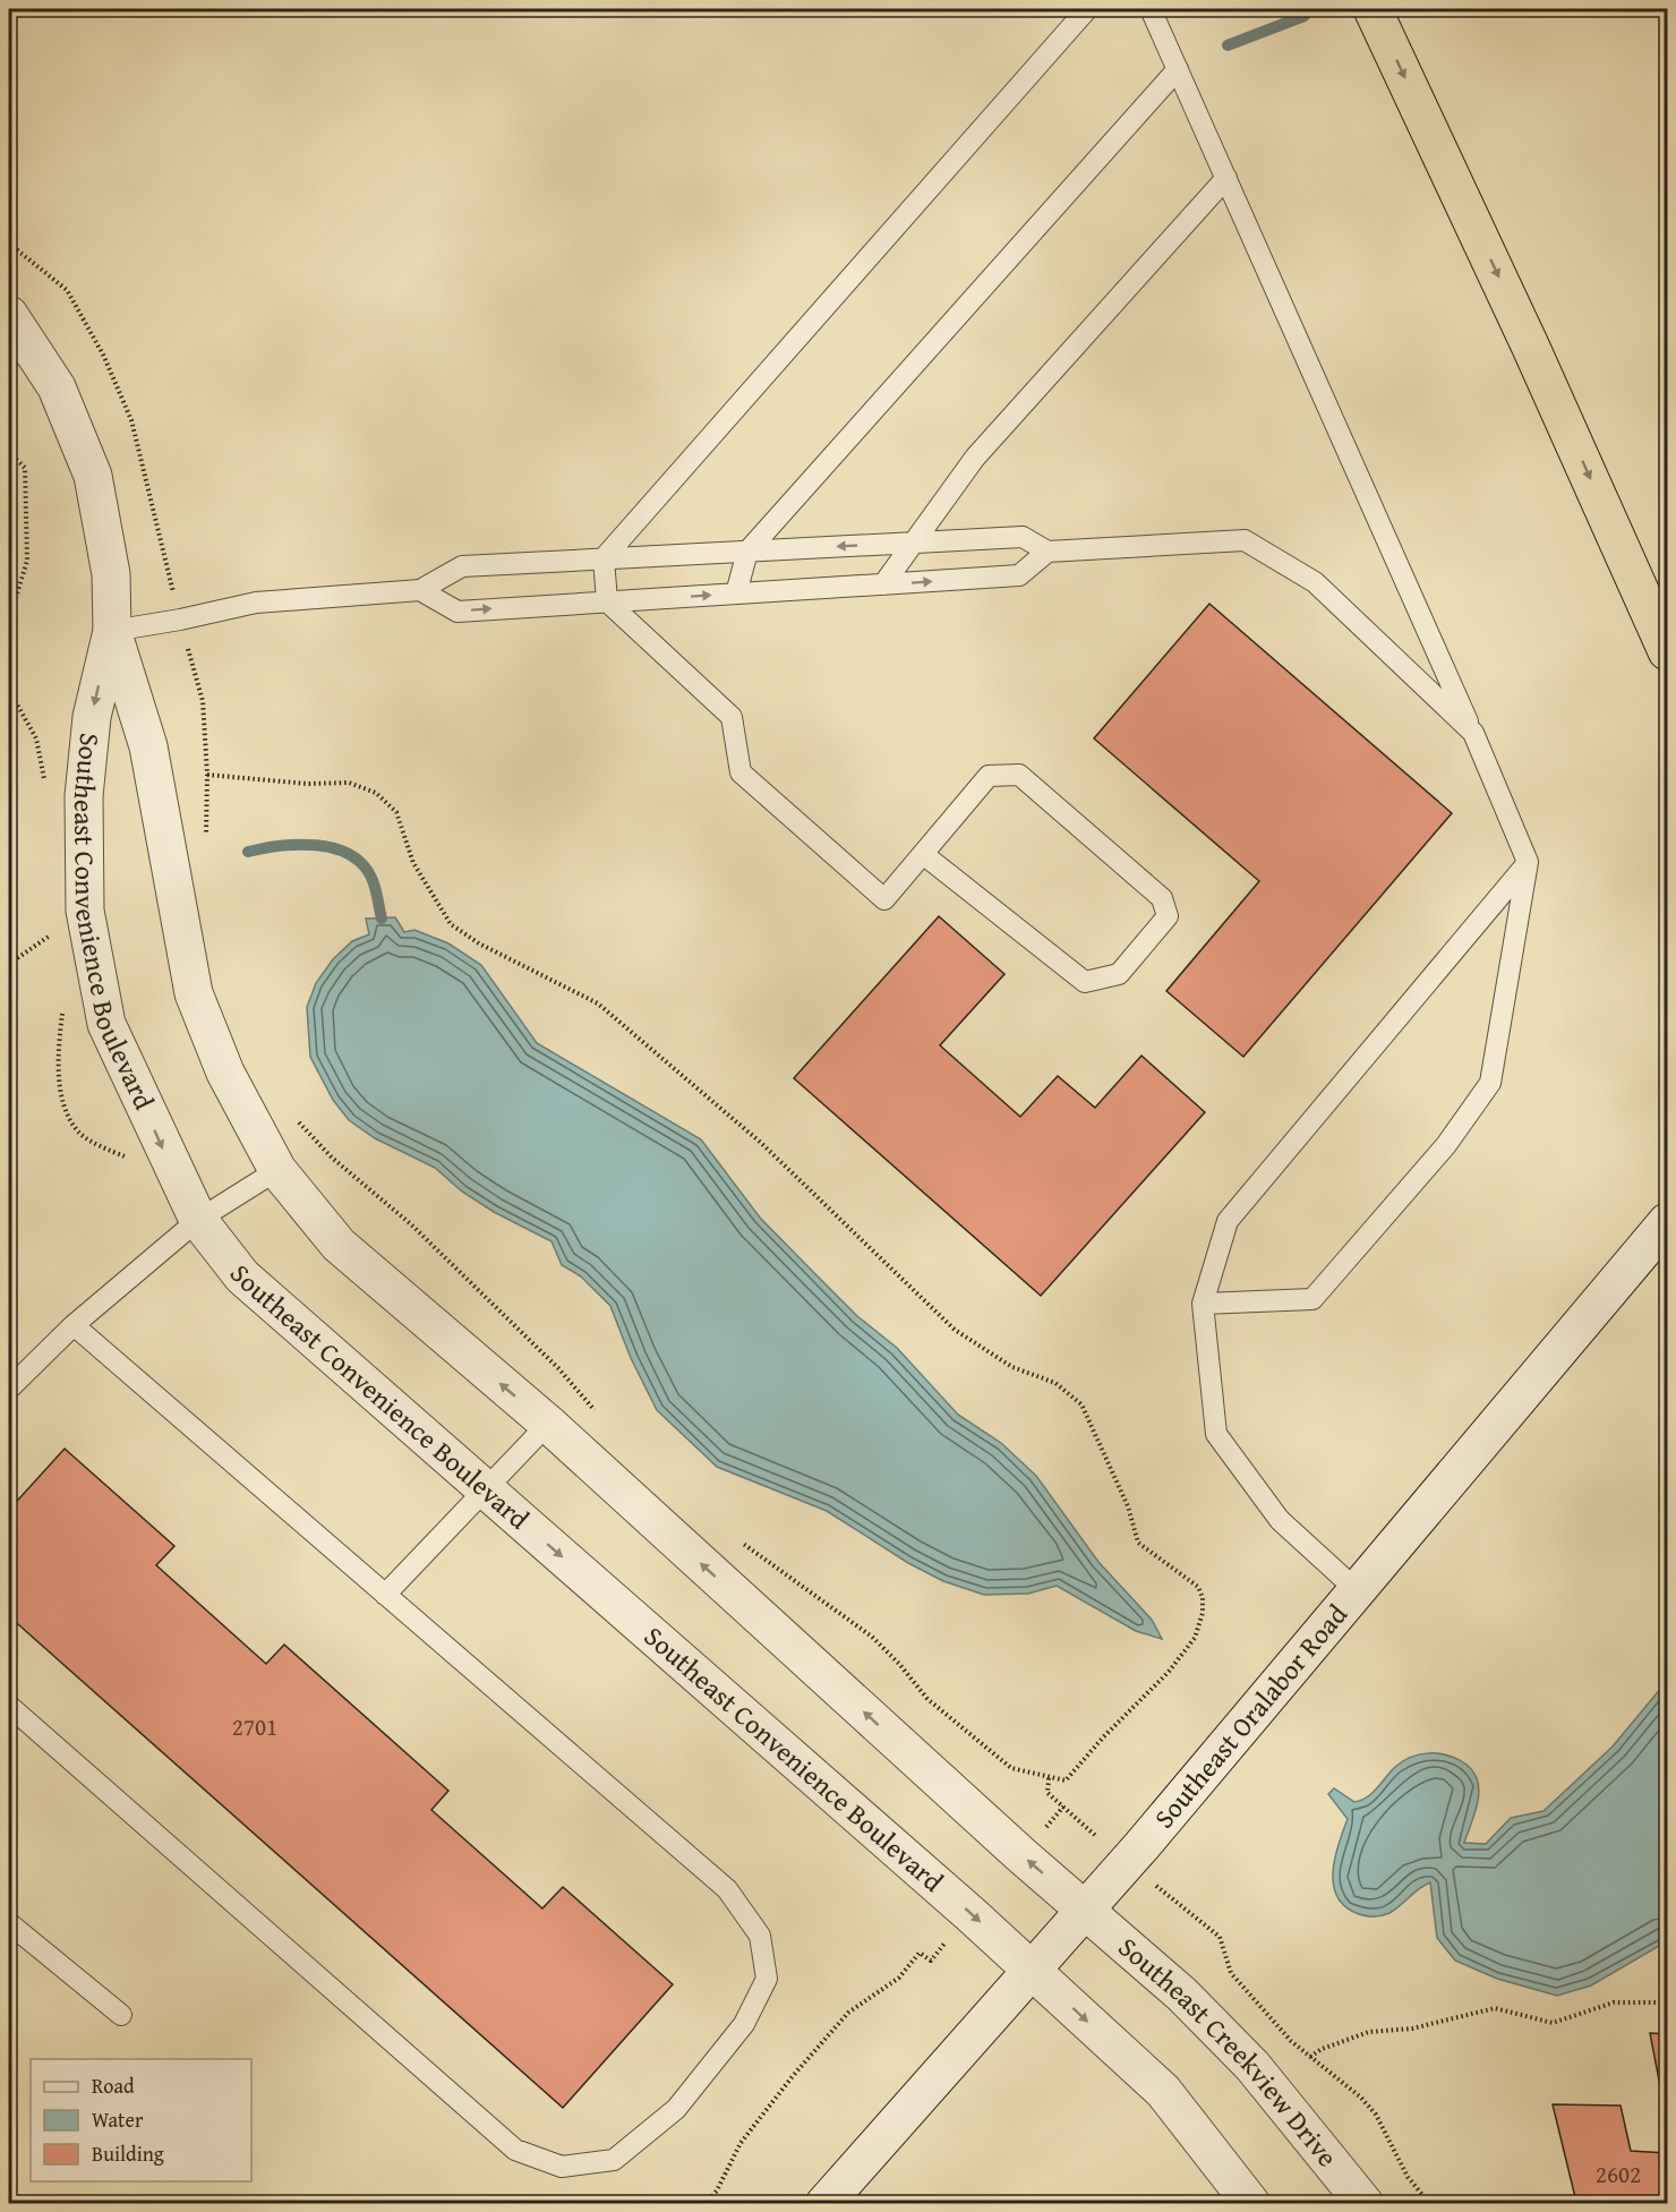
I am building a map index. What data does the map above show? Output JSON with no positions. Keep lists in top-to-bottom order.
{
  "streets": {
    "street": ["Southeast Convenience Boulevard", "Southeast Oralabor Road", "Southeast Creekview Drive"]
  },
  "crossings": [
    ["Southeast Convenience Boulevard", "Southeast Oralabor Road"],
    ["Southeast Convenience Boulevard", "Southeast Creekview Drive"],
    ["Southeast Oralabor Road", "Southeast Creekview Drive"]
  ],
  "house_numbers": ["2701", "2602"],
  "legend": ["Road", "Water", "Building"]
}
